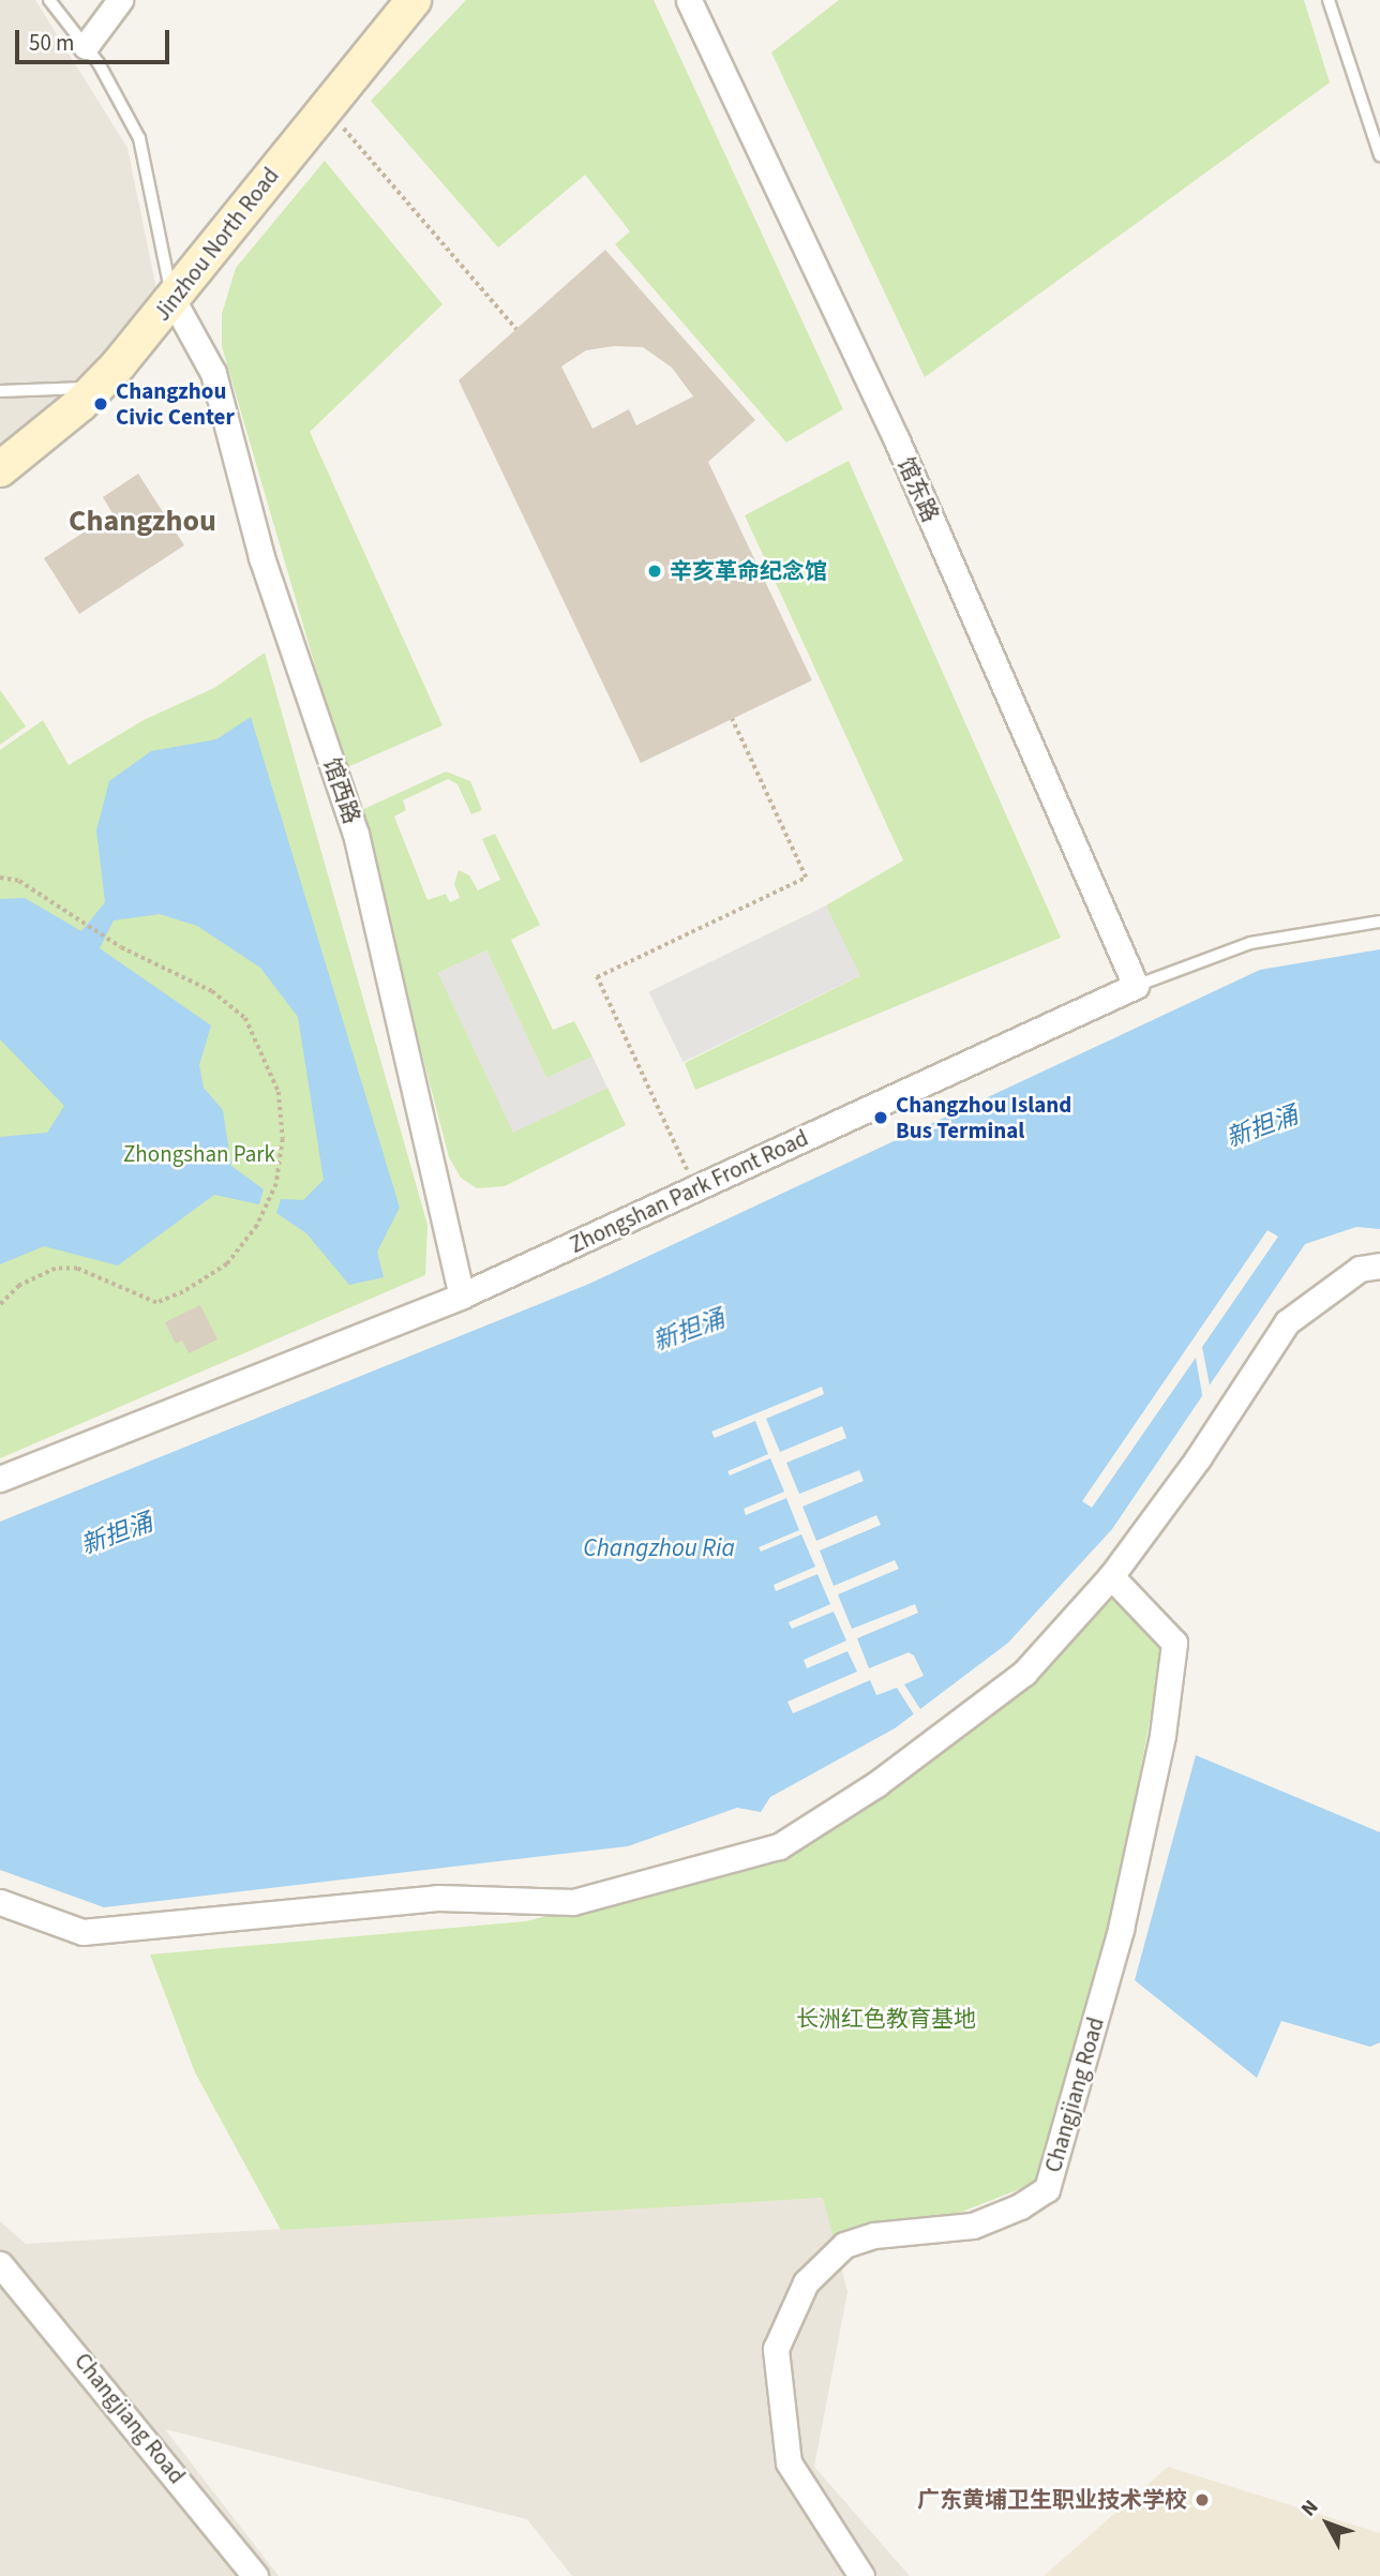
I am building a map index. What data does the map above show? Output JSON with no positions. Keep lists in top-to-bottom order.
{
  "streets": {
    "main road": ["Jinzhou North Road"],
    "street": [
      "馆东路",
      "馆西路",
      "Zhongshan Park Front Road",
      "Changjiang Road"
    ]
  },
  "crossings": [
    ["Jinzhou North Road", "馆西路"],
    ["馆东路", "Zhongshan Park Front Road"],
    ["馆西路", "Zhongshan Park Front Road"]
  ],
  "districts": ["Changzhou"],
  "water": ["新担涌", "Changzhou Ria"],
  "parks": ["Zhongshan Park", "长洲红色教育基地"],
  "places": [
    "Changzhou Civic Center",
    "辛亥革命纪念馆",
    "Changzhou Island Bus Terminal",
    "广东黄埔卫生职业技术学校"
  ],
  "scale_bar": "50 m",
  "north": "top left"
}
